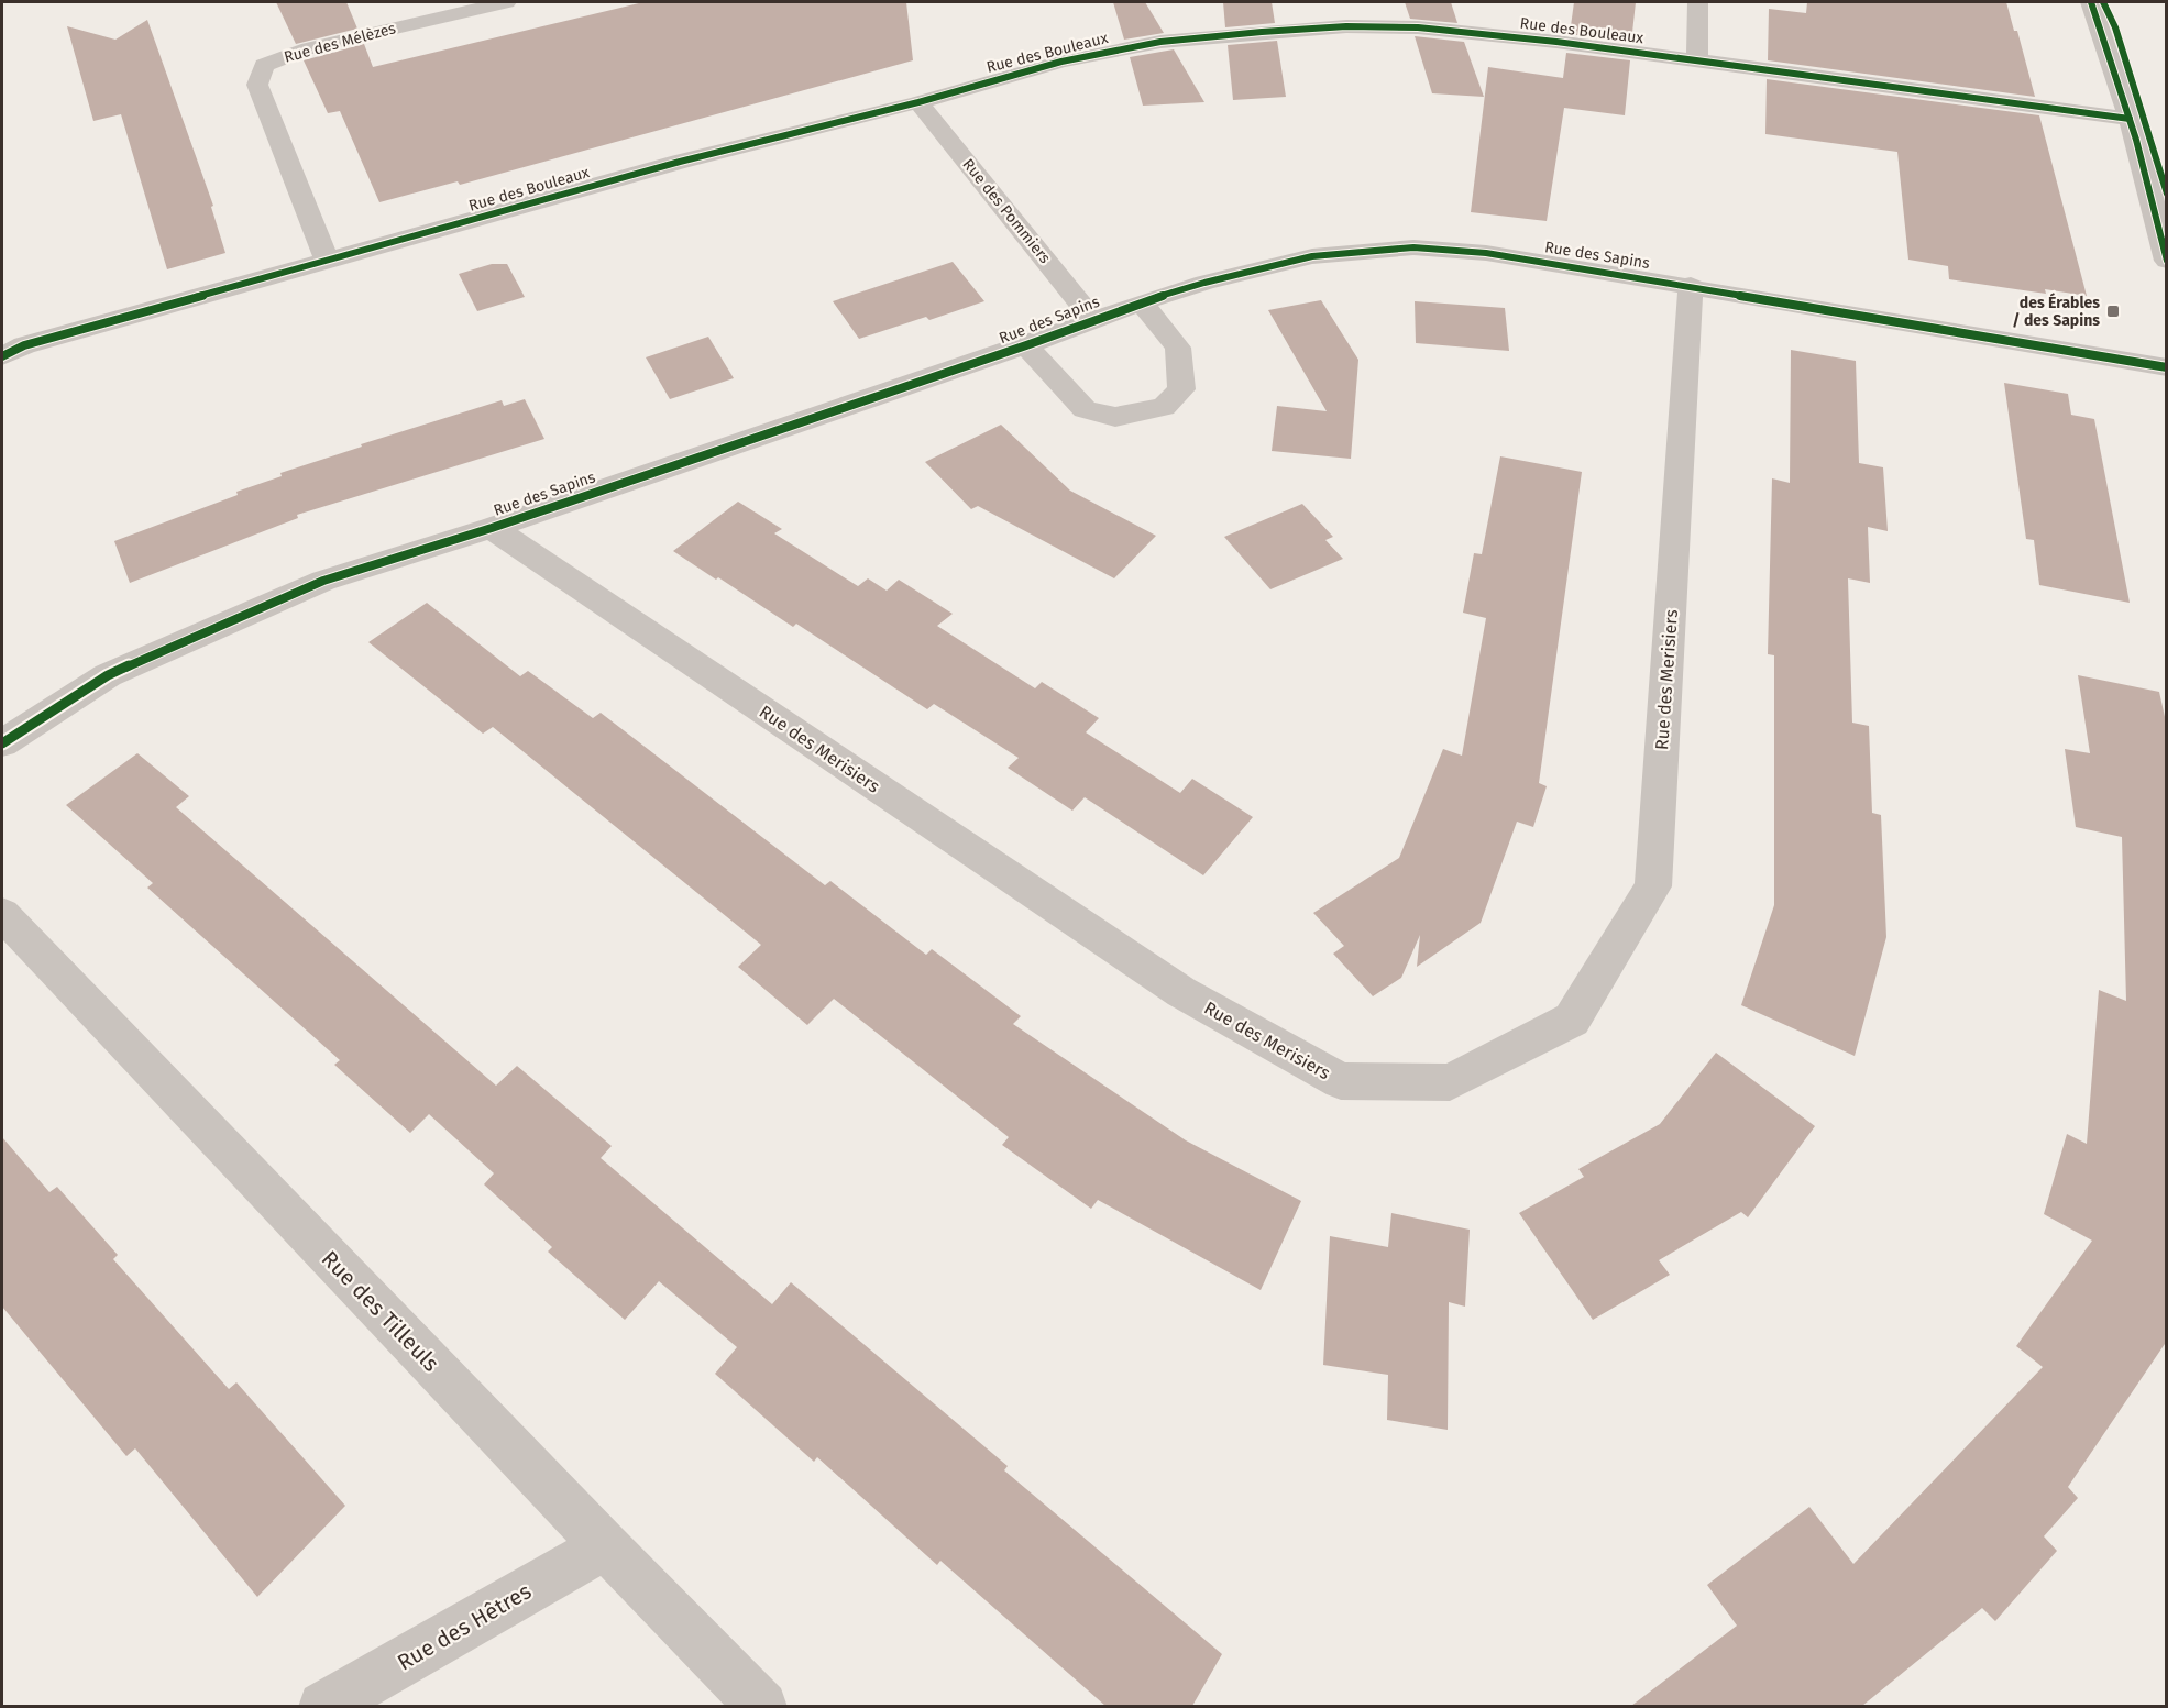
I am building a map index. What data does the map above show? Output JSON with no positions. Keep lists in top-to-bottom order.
{
  "streets": {
    "street": [
      "Rue des Bouleaux",
      "Rue des Mélèzes",
      "Rue des Pommiers",
      "Rue des Sapins",
      "Rue des Merisiers",
      "Rue des Tilleuls",
      "Rue des Hêtres"
    ]
  },
  "crossings": [
    ["Rue des Bouleaux", "Rue des Mélèzes"],
    ["Rue des Bouleaux", "Rue des Pommiers"],
    ["Rue des Pommiers", "Rue des Sapins"],
    ["Rue des Sapins", "Rue des Merisiers"],
    ["Rue des Tilleuls", "Rue des Hêtres"]
  ],
  "places": {
    "transit": ["des Érables / des Sapins"]
  }
}
